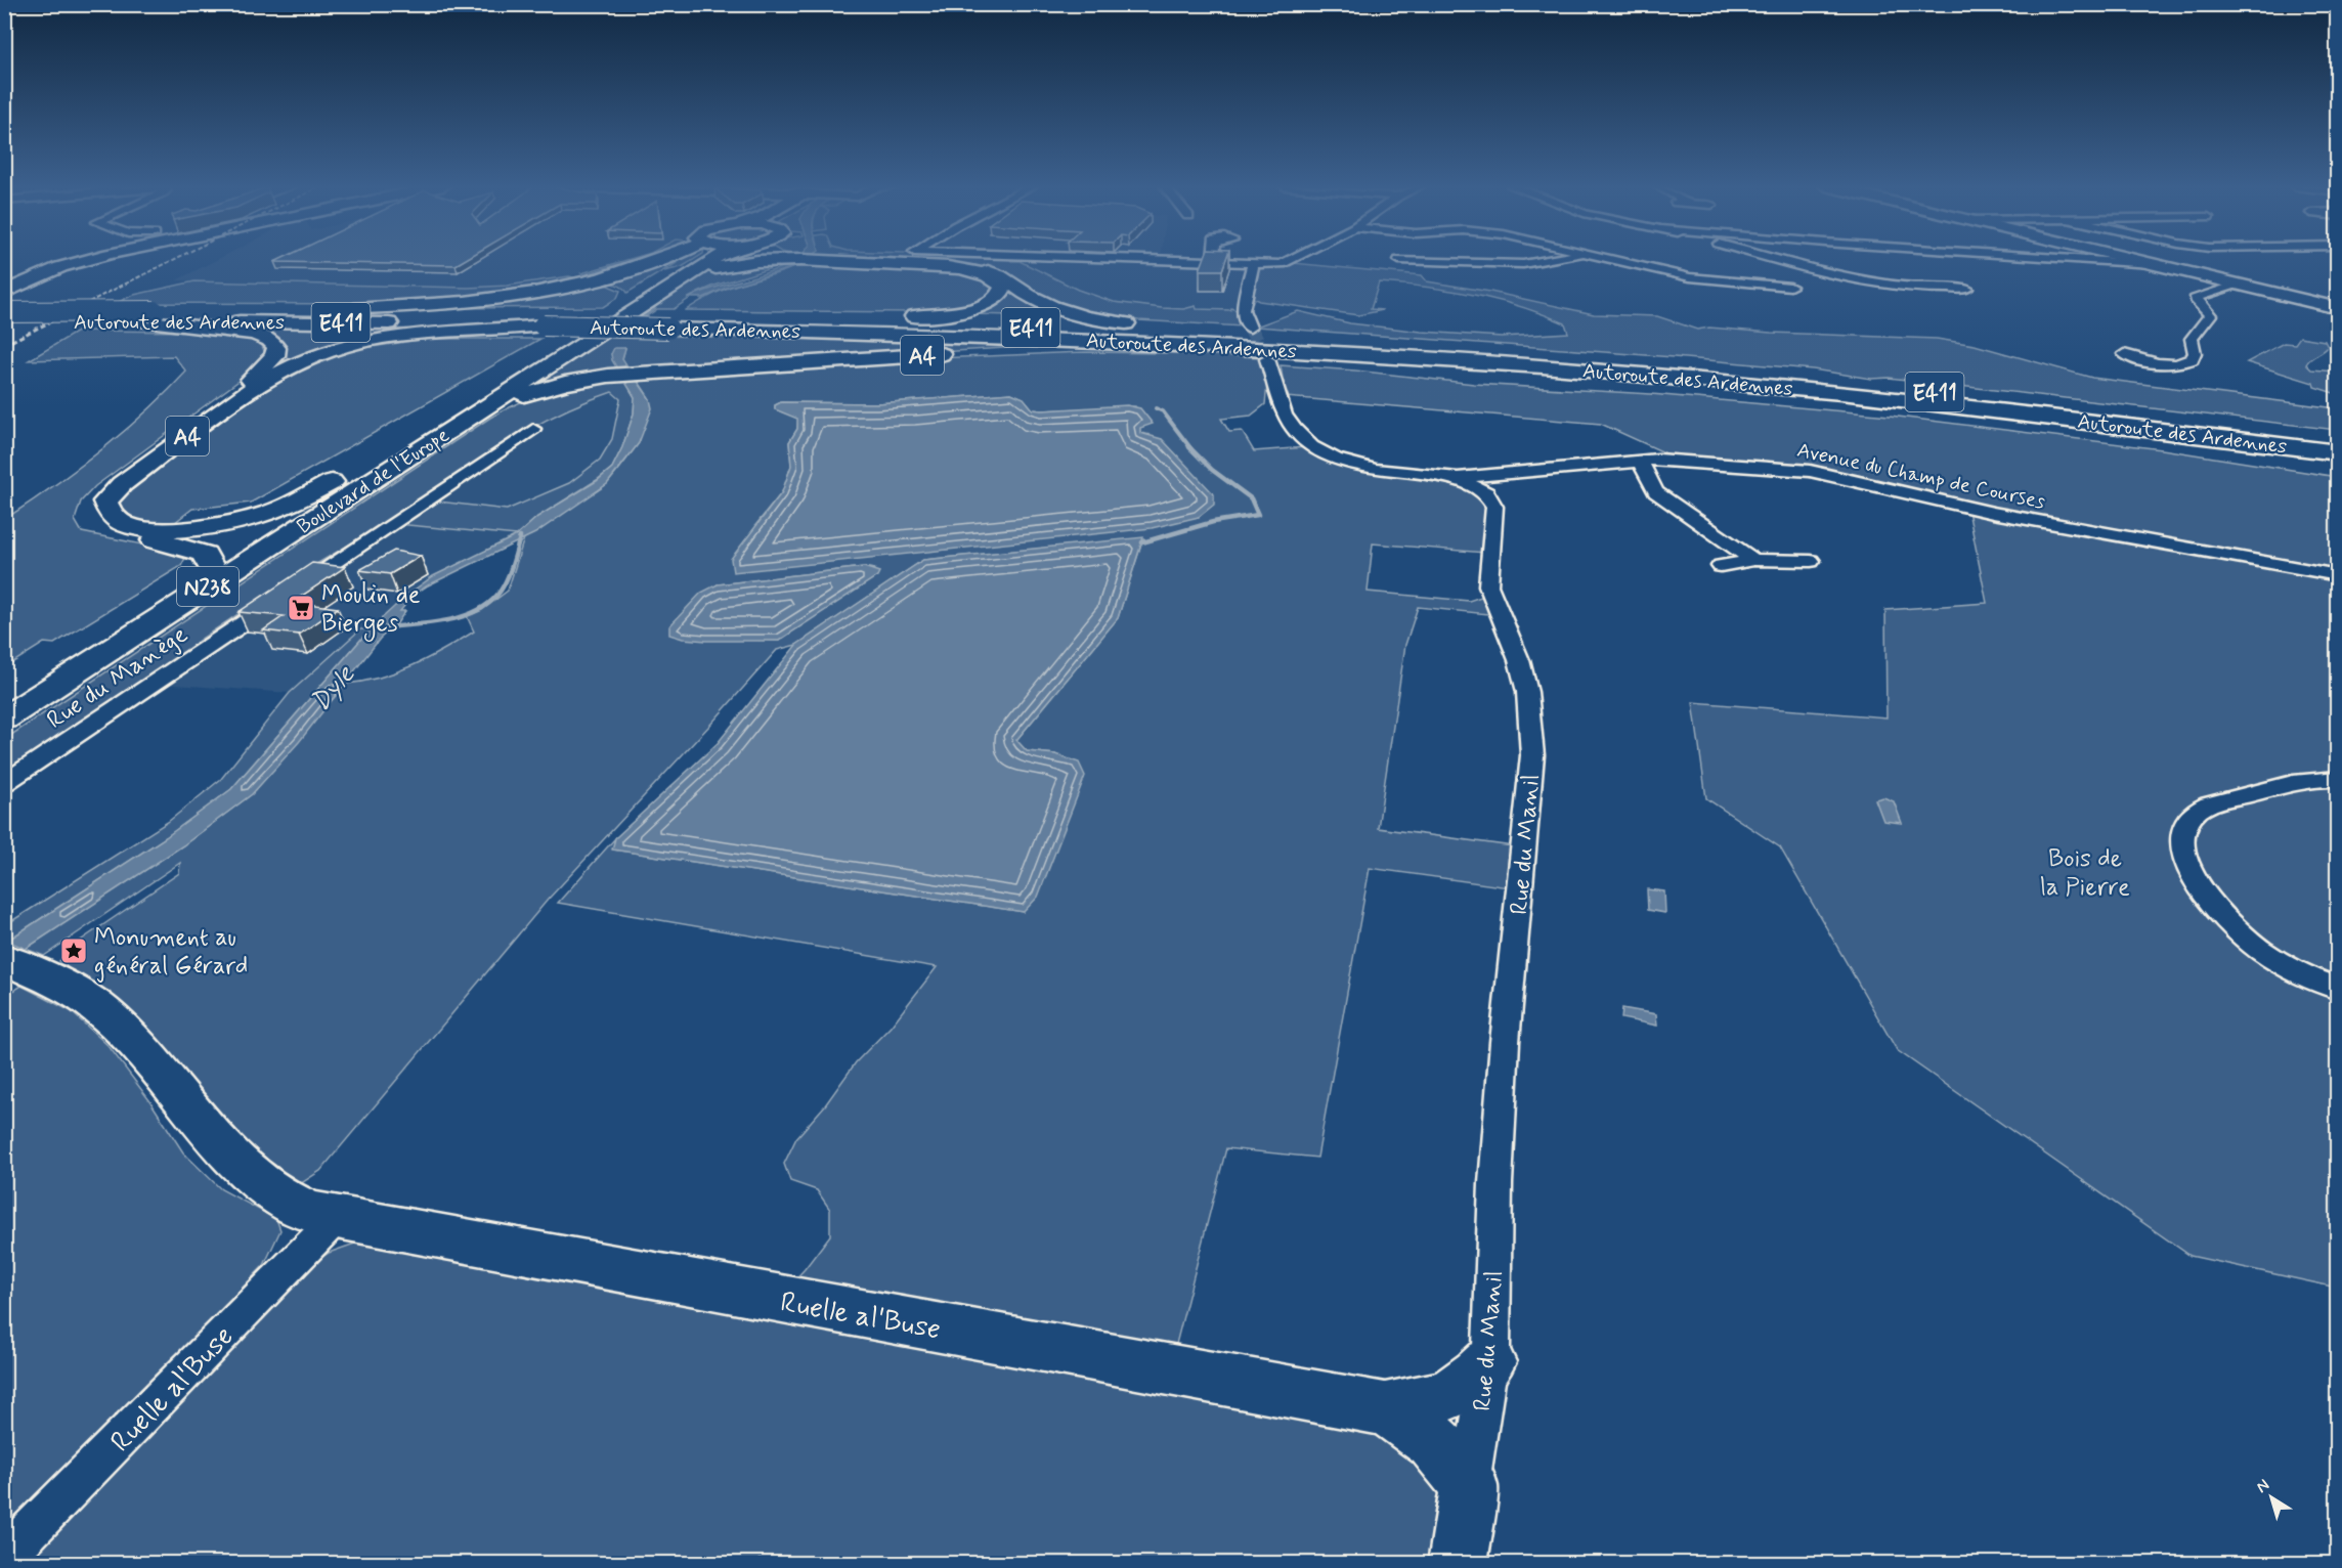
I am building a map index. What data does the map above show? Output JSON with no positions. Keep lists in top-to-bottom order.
{
  "streets": {
    "main road": [
      "Autoroute des Ardennes",
      "E411",
      "A4",
      "Boulevard de l'Europe",
      "N238",
      "Ruelle al'Buse"
    ],
    "street": ["Avenue du Champ de Courses", "Rue du Manège", "Rue du Manil"]
  },
  "crossings": [
    ["Autoroute des Ardennes", "A4"],
    ["A4", "Boulevard de l'Europe"],
    ["Avenue du Champ de Courses", "Rue du Manil"],
    ["Rue du Manil", "Ruelle al'Buse"]
  ],
  "water": ["Dyle"],
  "parks": ["Bois de la Pierre"],
  "places": {
    "supermarket": ["Moulin de Bierges"],
    "place": ["Monument au général Gérard"]
  },
  "north": "top left"
}
